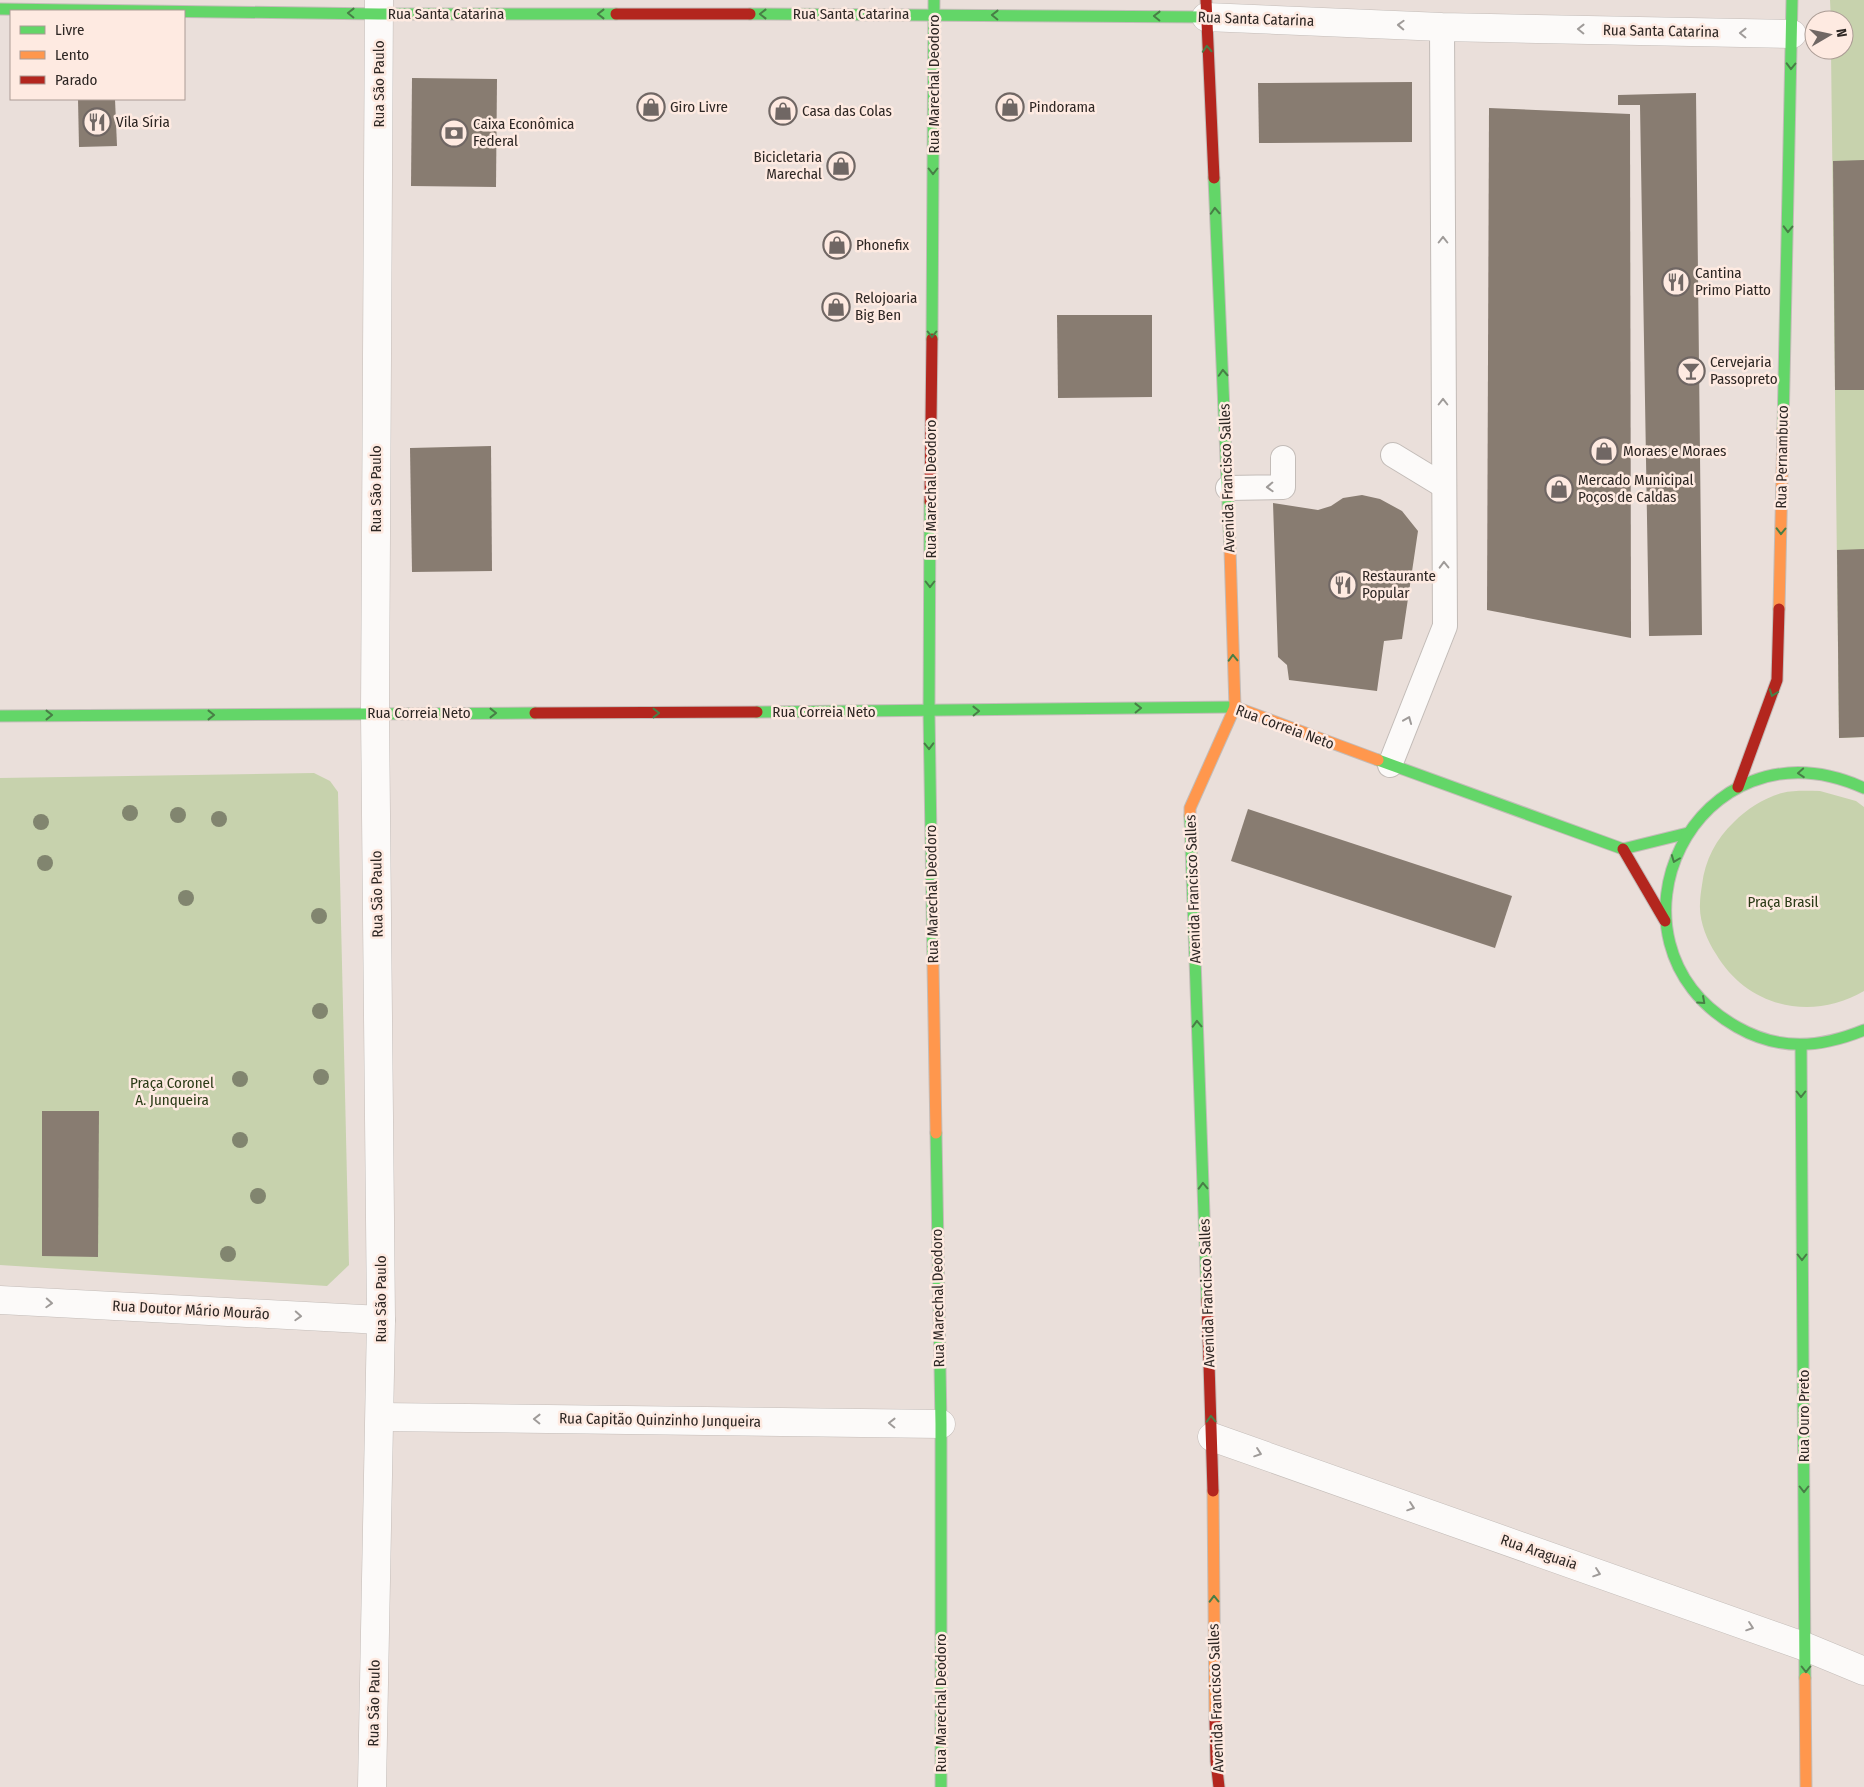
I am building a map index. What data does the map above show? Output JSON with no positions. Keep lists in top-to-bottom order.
{
  "streets": {
    "main road": [
      "Rua Santa Catarina",
      "Rua Marechal Deodoro",
      "Rua Pernambuco",
      "Avenida Francisco Salles",
      "Rua Correia Neto",
      "Rua Ouro Preto"
    ],
    "street": [
      "Rua São Paulo",
      "Rua Doutor Mário Mourão",
      "Rua Capitão Quinzinho Junqueira",
      "Rua Araguaia"
    ]
  },
  "crossings": [
    ["Rua Santa Catarina", "Rua São Paulo"],
    ["Rua Santa Catarina", "Rua Marechal Deodoro"],
    ["Rua Santa Catarina", "Rua Pernambuco"],
    ["Rua Santa Catarina", "Avenida Francisco Salles"],
    ["Rua São Paulo", "Rua Correia Neto"],
    ["Rua São Paulo", "Rua Doutor Mário Mourão"],
    ["Rua São Paulo", "Rua Capitão Quinzinho Junqueira"],
    ["Rua Marechal Deodoro", "Rua Correia Neto"],
    ["Rua Marechal Deodoro", "Rua Capitão Quinzinho Junqueira"],
    ["Avenida Francisco Salles", "Rua Correia Neto"],
    ["Avenida Francisco Salles", "Rua Araguaia"],
    ["Rua Ouro Preto", "Rua Araguaia"]
  ],
  "one_way": [
    "Rua Santa Catarina",
    "Rua Marechal Deodoro",
    "Rua Pernambuco",
    "Avenida Francisco Salles",
    "Rua Correia Neto",
    "Rua Doutor Mário Mourão",
    "Rua Ouro Preto",
    "Rua Capitão Quinzinho Junqueira",
    "Rua Araguaia"
  ],
  "parks": ["Praça Brasil", "Praça Coronel A. Junqueira"],
  "places": {
    "shop": [
      "Giro Livre",
      "Pindorama",
      "Casa das Colas",
      "Bicicletaria Marechal",
      "Phonefix",
      "Relojoaria Big Ben",
      "Moraes e Moraes",
      "Mercado Municipal Poços de Caldas"
    ],
    "restaurant": ["Vila Síria", "Cantina Primo Piatto", "Restaurante Popular"],
    "bank": ["Caixa Econômica Federal"],
    "bar": ["Cervejaria Passopreto"]
  },
  "legend": ["Livre", "Lento", "Parado"],
  "north": "right"
}
